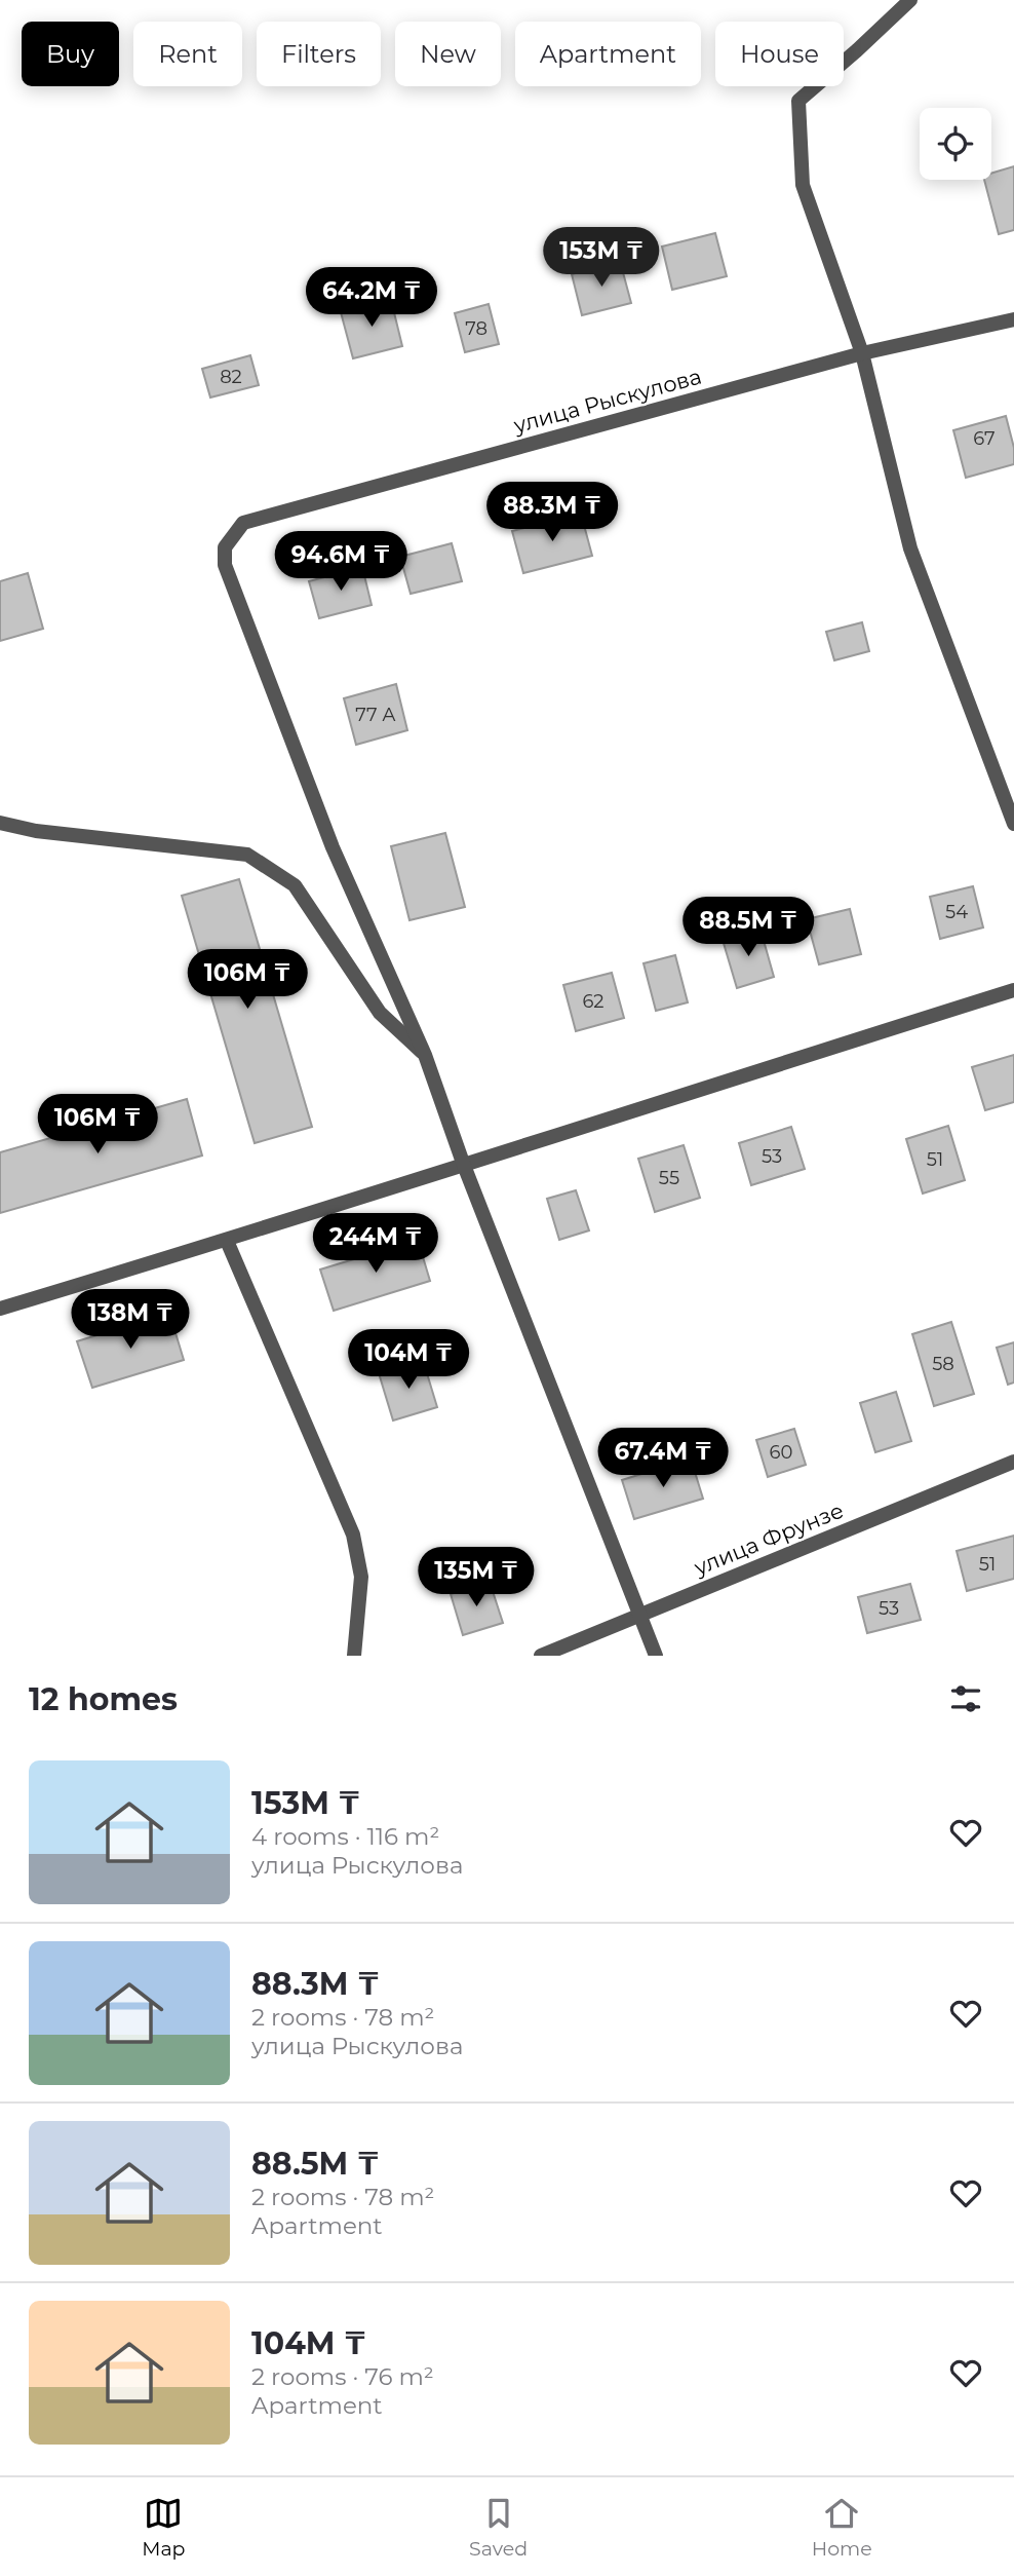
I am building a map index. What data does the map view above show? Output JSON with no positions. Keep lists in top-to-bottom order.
{
  "streets": {
    "street": ["улица Рыскулова", "улица Фрунзе"]
  },
  "house_numbers": [
    "78",
    "82",
    "67",
    "77 А",
    "54",
    "62",
    "53",
    "51",
    "55",
    "58",
    "60",
    "51",
    "53"
  ],
  "page": {
    "chip": [
      "Buy",
      "Rent",
      "Filters",
      "New",
      "Apartment",
      "House"
    ],
    "price": [
      "153M ₸",
      "64.2M ₸",
      "88.3M ₸",
      "94.6M ₸",
      "88.5M ₸",
      "106M ₸",
      "106M ₸",
      "244M ₸",
      "138M ₸",
      "104M ₸",
      "67.4M ₸",
      "135M ₸"
    ],
    "heading": "12 homes",
    "list": [
      {
        "name": "153M ₸",
        "note": "4 rooms · 116 m² · улица Рыскулова"
      },
      {
        "name": "88.3M ₸",
        "note": "2 rooms · 78 m² · улица Рыскулова"
      },
      {
        "name": "88.5M ₸",
        "note": "2 rooms · 78 m² · Apartment"
      },
      {
        "name": "104M ₸",
        "note": "2 rooms · 76 m² · Apartment"
      }
    ],
    "tabs": ["Map", "Saved", "Home"]
  }
}
